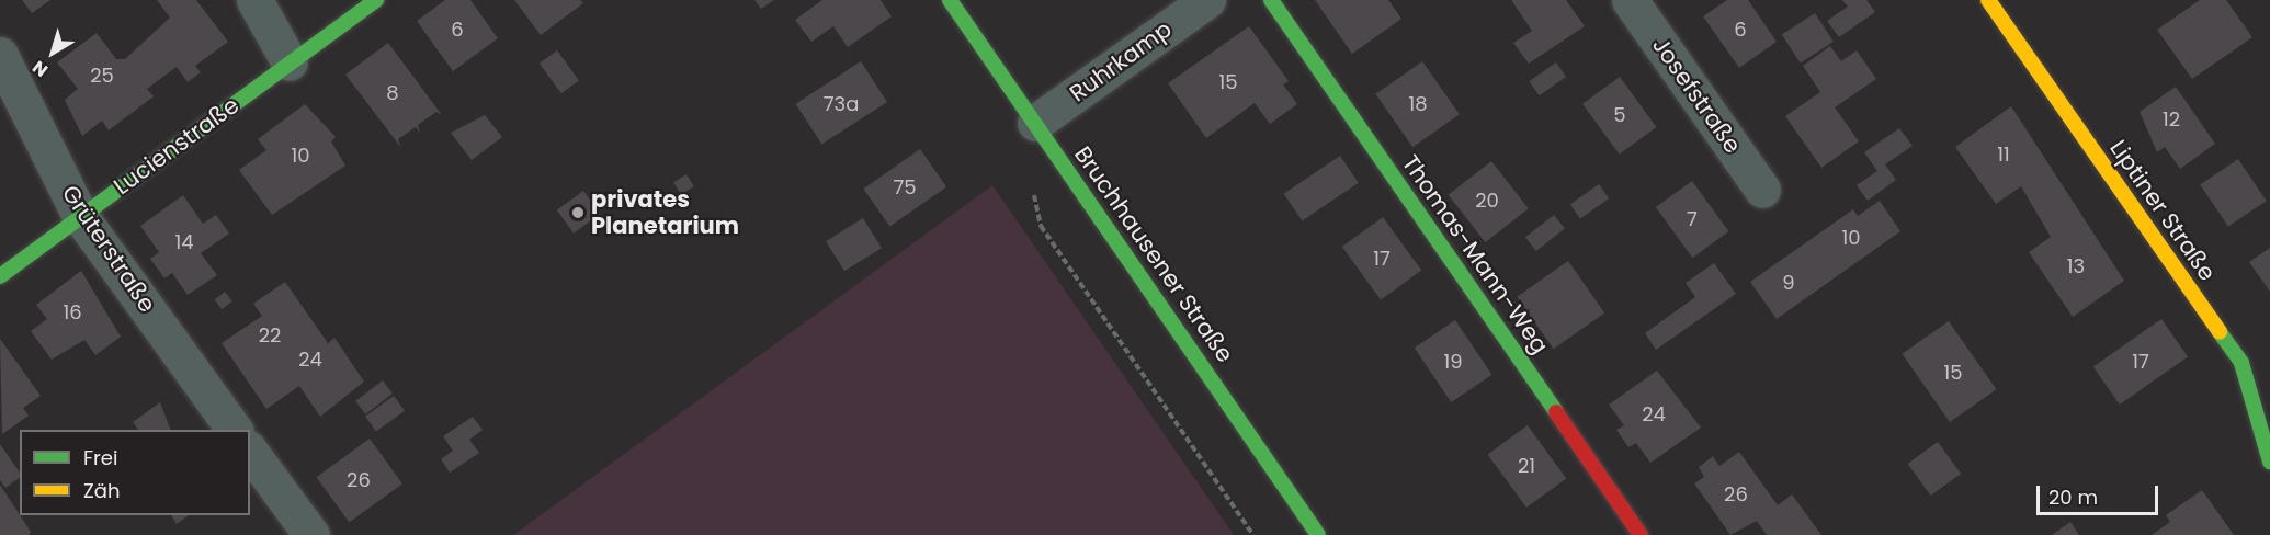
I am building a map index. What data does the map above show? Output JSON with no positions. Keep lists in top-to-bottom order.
{
  "streets": {
    "street": [
      "Ruhrkamp",
      "Josefstraße",
      "Lucienstraße",
      "Liptiner Straße",
      "Grüterstraße",
      "Bruchhausener Straße",
      "Thomas-Mann-Weg"
    ]
  },
  "crossings": [
    ["Ruhrkamp", "Bruchhausener Straße"],
    ["Lucienstraße", "Grüterstraße"]
  ],
  "places": ["privates Planetarium"],
  "house_numbers": [
    "6",
    "6",
    "25",
    "15",
    "8",
    "73a",
    "18",
    "5",
    "12",
    "11",
    "10",
    "75",
    "20",
    "7",
    "10",
    "14",
    "17",
    "13",
    "9",
    "16",
    "22",
    "24",
    "19",
    "17",
    "15",
    "24",
    "21",
    "26",
    "26"
  ],
  "legend": ["Frei", "Zäh"],
  "scale_bar": "20 m",
  "north": "bottom left"
}
